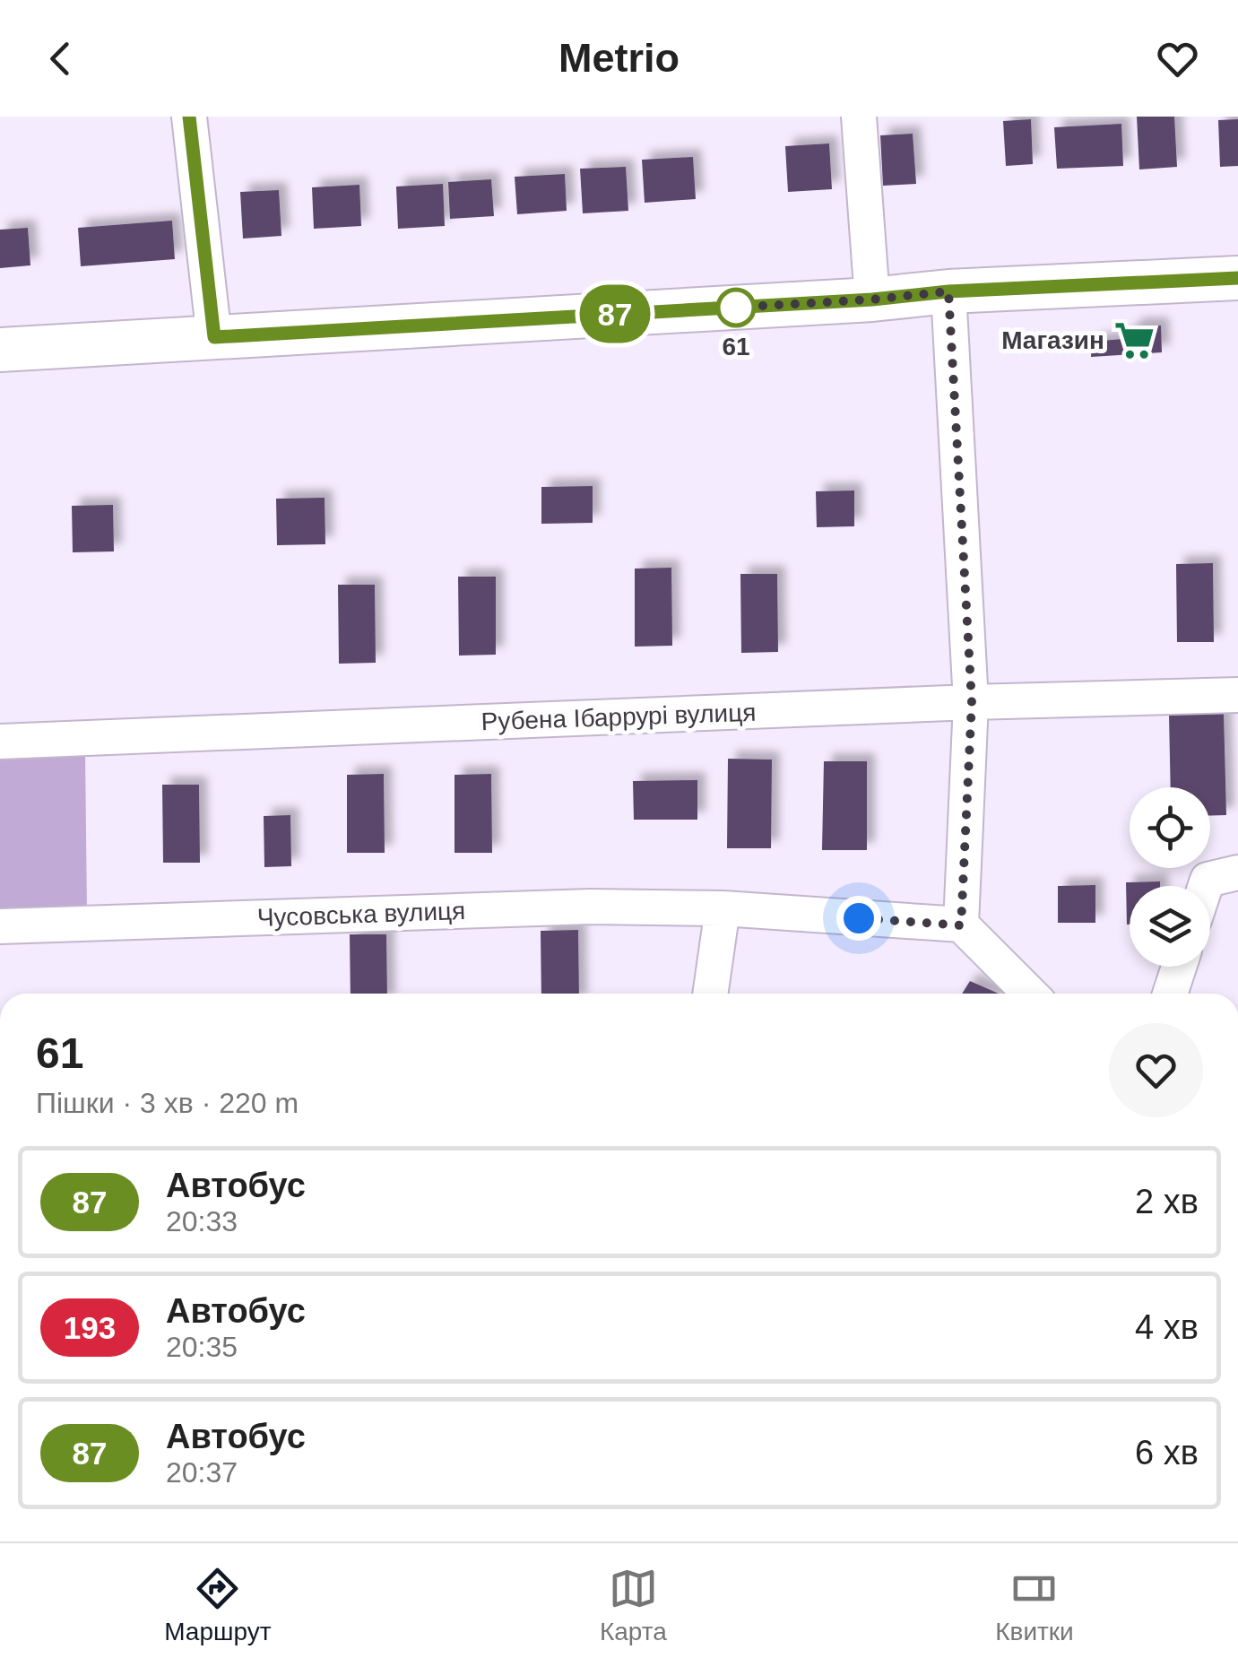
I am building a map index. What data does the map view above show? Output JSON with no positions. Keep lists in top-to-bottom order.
{
  "streets": {
    "street": ["Рубена Ібаррурі вулиця", "Чусовська вулиця"]
  },
  "places": {
    "other": ["61"],
    "supermarket": ["Магазин"]
  },
  "lines": ["bus line 87"],
  "page": {
    "header": "Metrio",
    "on_map": "87",
    "heading": ["61", "Пішки · 3 хв · 220 m"],
    "list": [
      {
        "mark": "87",
        "name": "Автобус",
        "note": "20:33",
        "value": "2 хв"
      },
      {
        "mark": "193",
        "name": "Автобус",
        "note": "20:35",
        "value": "4 хв"
      },
      {
        "mark": "87",
        "name": "Автобус",
        "note": "20:37",
        "value": "6 хв"
      }
    ],
    "tabs": ["Маршрут", "Карта", "Квитки"]
  }
}
